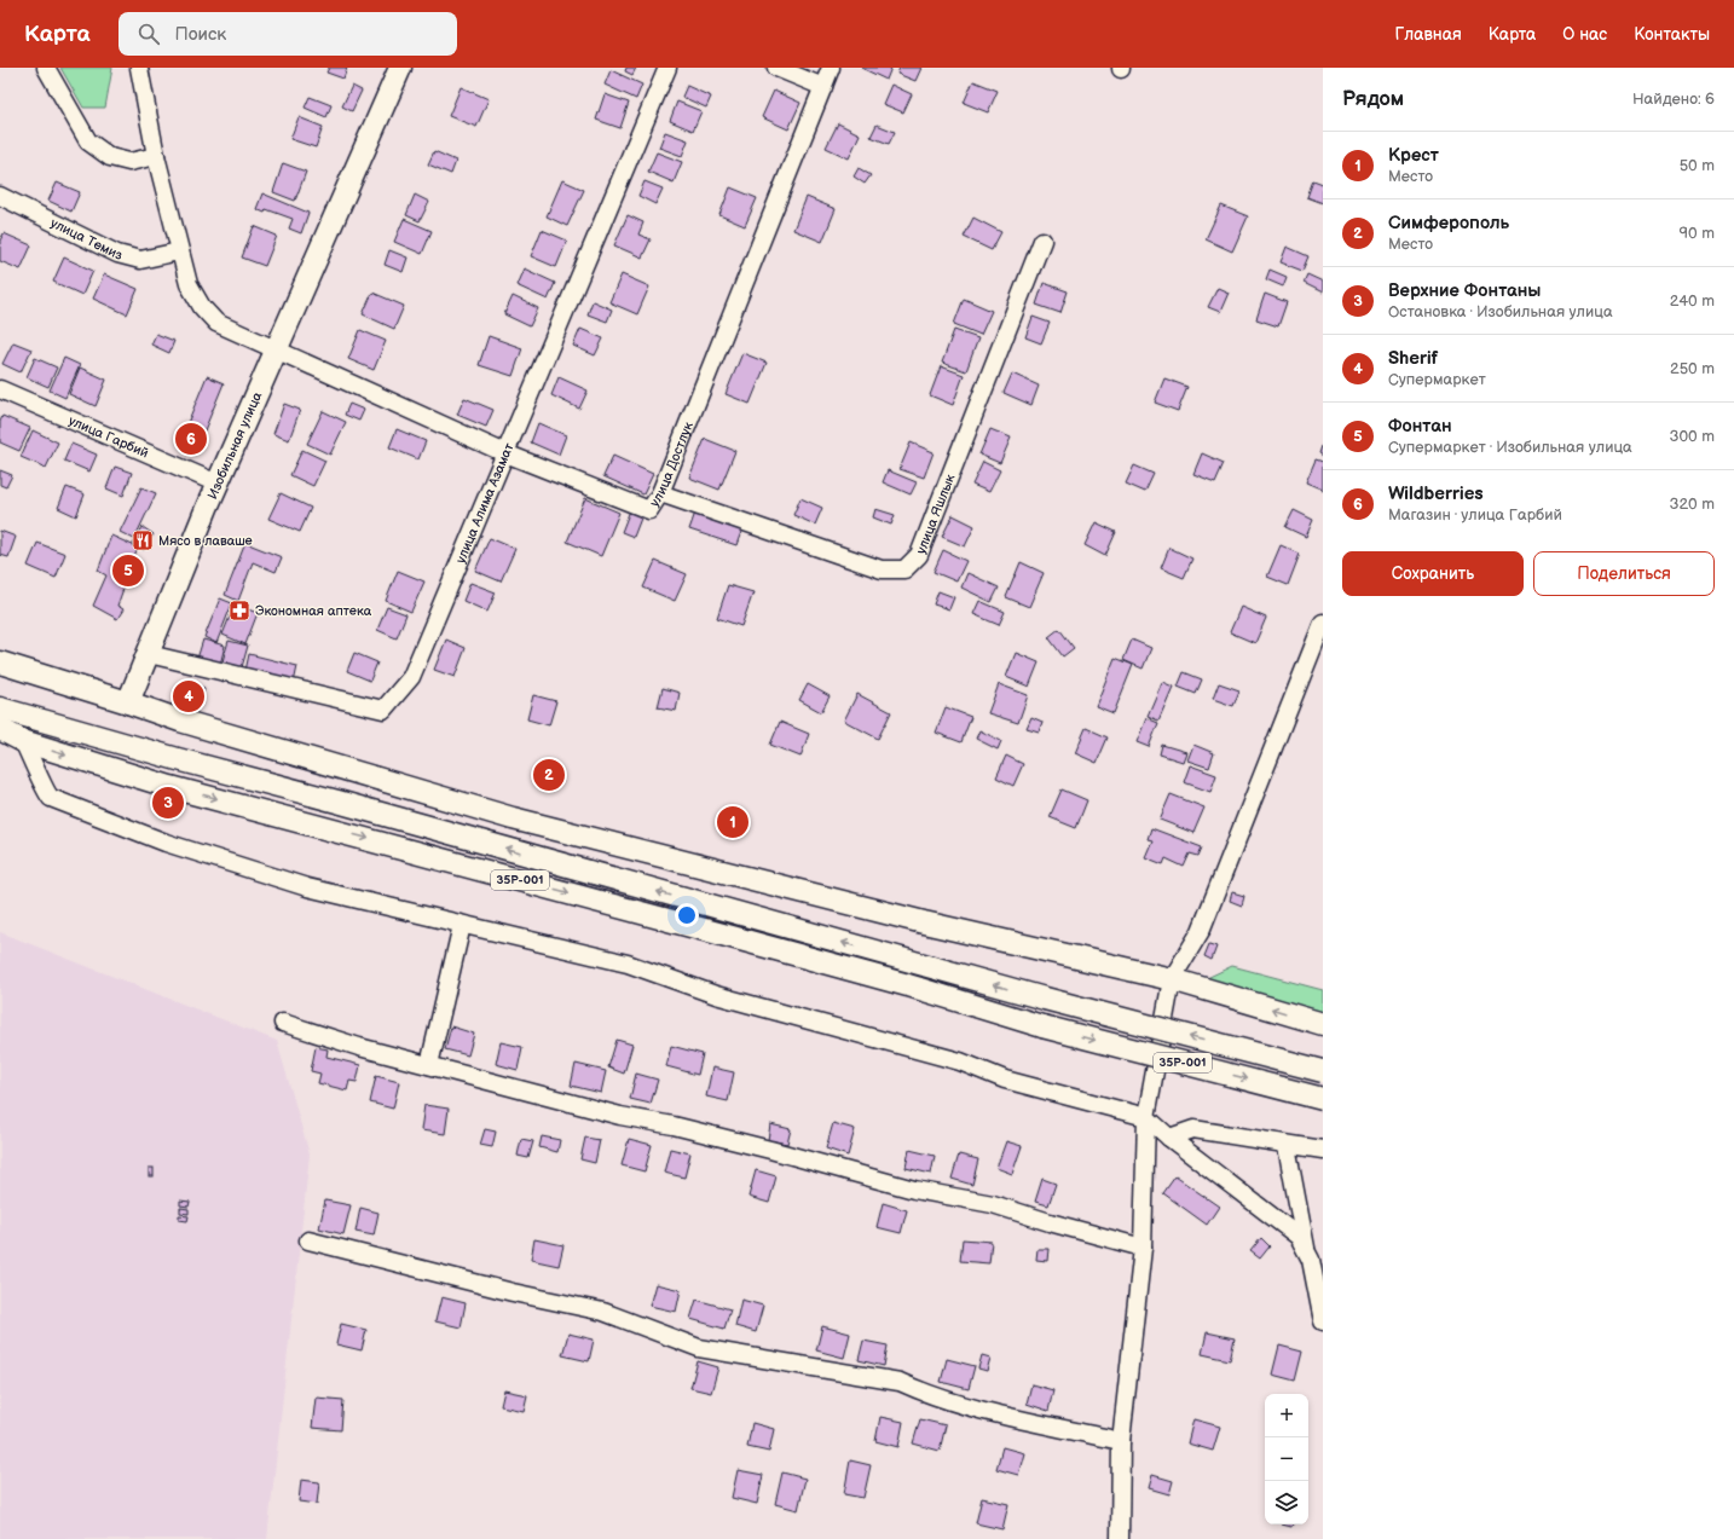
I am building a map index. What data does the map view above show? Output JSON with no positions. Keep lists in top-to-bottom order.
{
  "streets": {
    "main road": ["Изобильная улица", "35Р-001"],
    "street": [
      "улица Темиз",
      "улица Гарбий",
      "улица Достлук",
      "улица Алима Азамат",
      "улица Яшлык"
    ]
  },
  "crossings": [
    ["улица Темиз", "улица Достлук"],
    ["улица Гарбий", "Изобильная улица"],
    ["Изобильная улица", "улица Достлук"],
    ["Изобильная улица", "улица Алима Азамат"],
    ["улица Достлук", "улица Алима Азамат"],
    ["улица Достлук", "улица Яшлык"]
  ],
  "places": {
    "restaurant": ["Мясо в лаваше"],
    "pharmacy": ["Экономная аптека"]
  },
  "page": {
    "header": "Карта",
    "search": "Поиск",
    "nav": [
      "Главная",
      "Карта",
      "О нас",
      "Контакты"
    ],
    "heading": ["Рядом", "Найдено: 6"],
    "list": [
      {
        "mark": "1",
        "name": "Крест",
        "note": "Место",
        "value": "50 m"
      },
      {
        "mark": "2",
        "name": "Симферополь",
        "note": "Место",
        "value": "90 m"
      },
      {
        "mark": "3",
        "name": "Верхние Фонтаны",
        "note": "Остановка · Изобильная улица",
        "value": "240 m"
      },
      {
        "mark": "4",
        "name": "Sherif",
        "note": "Супермаркет",
        "value": "250 m"
      },
      {
        "mark": "5",
        "name": "Фонтан",
        "note": "Супермаркет · Изобильная улица",
        "value": "300 m"
      },
      {
        "mark": "6",
        "name": "Wildberries",
        "note": "Магазин · улица Гарбий",
        "value": "320 m"
      }
    ],
    "pins": [
      "6",
      "5",
      "4",
      "2",
      "3",
      "1"
    ],
    "buttons": ["Сохранить", "Поделиться"],
    "map_buttons": ["+", "−"]
  }
}
